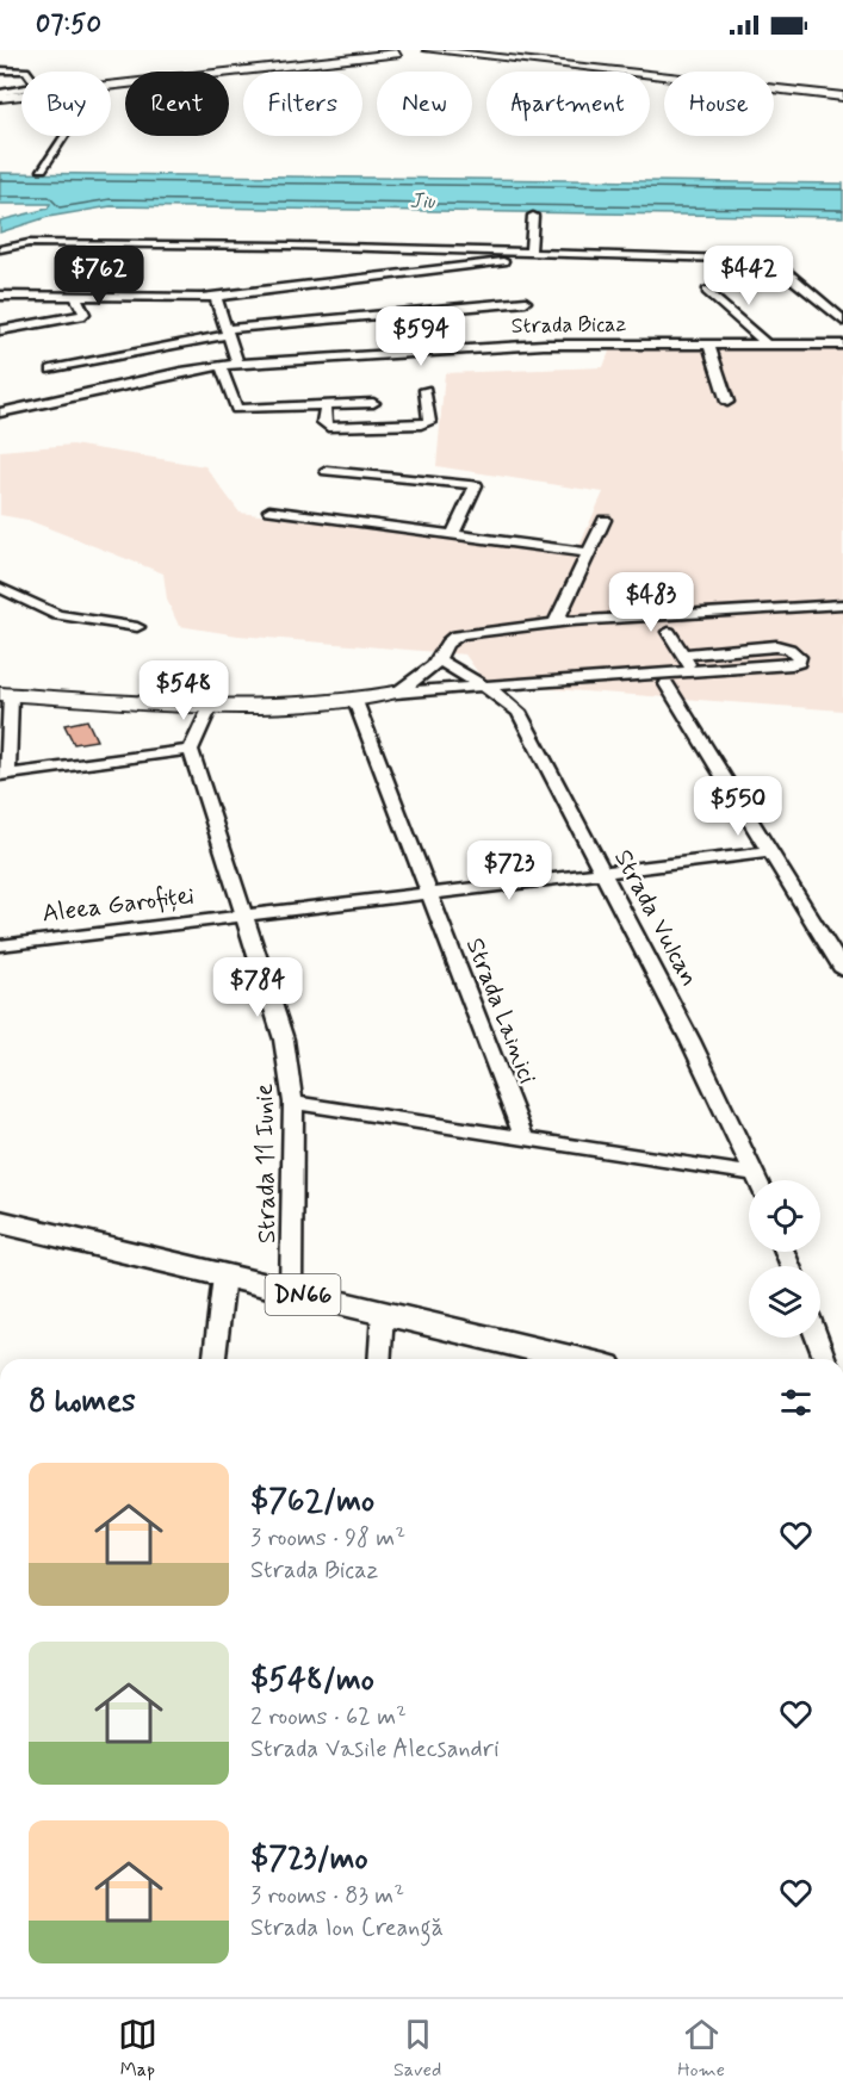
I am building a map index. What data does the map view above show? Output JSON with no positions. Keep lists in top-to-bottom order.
{
  "streets": {
    "main road": ["DN66"],
    "street": [
      "Strada Bicaz",
      "Aleea Garofiței",
      "Strada Vulcan",
      "Strada Lainici",
      "Strada 11 Iunie"
    ]
  },
  "crossings": [
    ["Aleea Garofiței", "Strada Vulcan"],
    ["Aleea Garofiței", "Strada Lainici"],
    ["Aleea Garofiței", "Strada 11 Iunie"],
    ["Strada 11 Iunie", "DN66"]
  ],
  "water": ["Jiu"],
  "page": {
    "status": "07:50",
    "chip": [
      "Buy",
      "Rent",
      "Filters",
      "New",
      "Apartment",
      "House"
    ],
    "price": [
      "$762",
      "$442",
      "$594",
      "$483",
      "$548",
      "$550",
      "$723",
      "$784"
    ],
    "heading": "8 homes",
    "list": [
      {
        "name": "$762/mo",
        "note": "3 rooms · 98 m² · Strada Bicaz"
      },
      {
        "name": "$548/mo",
        "note": "2 rooms · 62 m² · Strada Vasile Alecsandri"
      },
      {
        "name": "$723/mo",
        "note": "3 rooms · 83 m² · Strada Ion Creangă"
      }
    ],
    "tabs": ["Map", "Saved", "Home"]
  }
}
